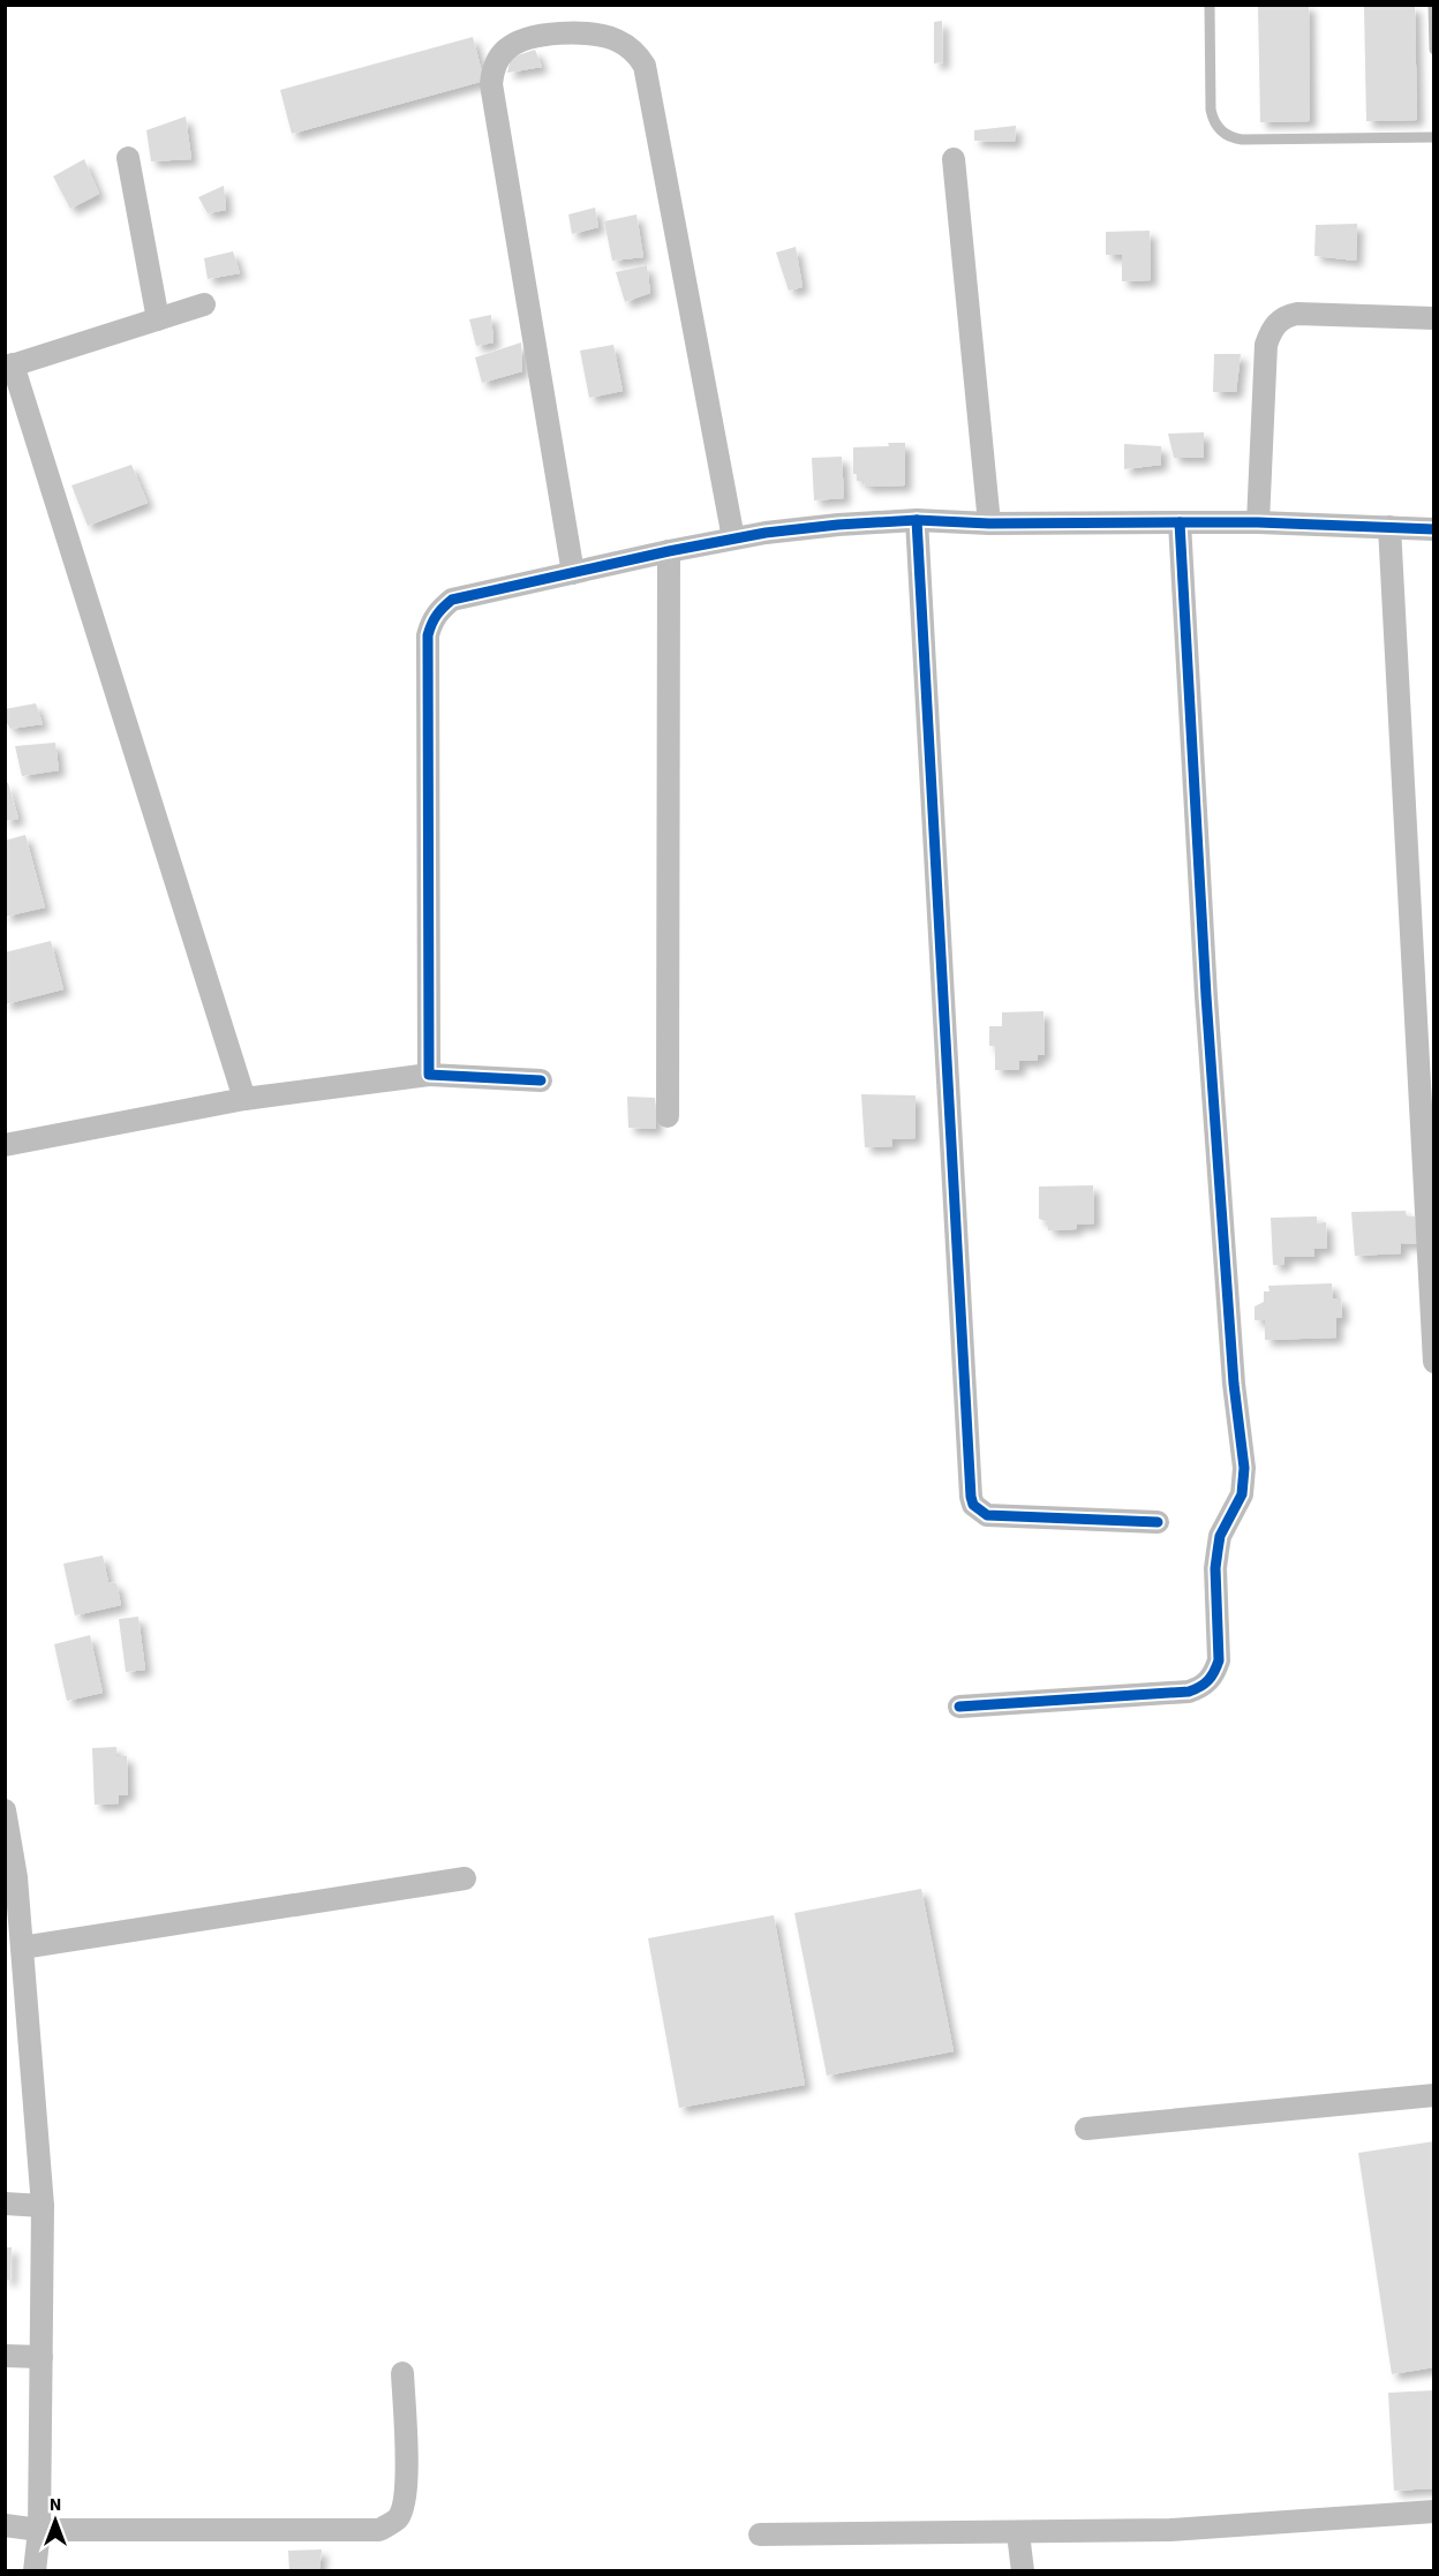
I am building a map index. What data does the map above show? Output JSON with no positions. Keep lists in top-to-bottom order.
{
  "north": "top"
}
